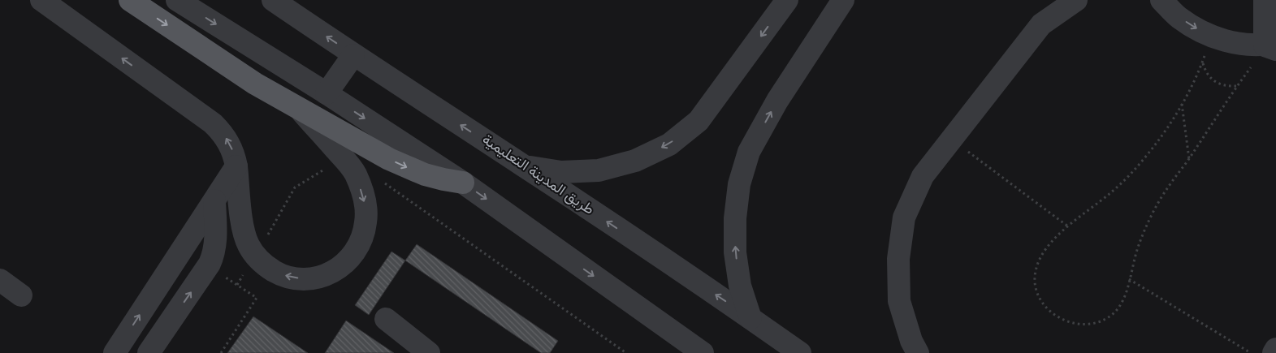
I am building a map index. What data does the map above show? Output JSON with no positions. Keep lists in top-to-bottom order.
{
  "streets": {
    "street": ["طريق المدينة التعليمية"]
  }
}
